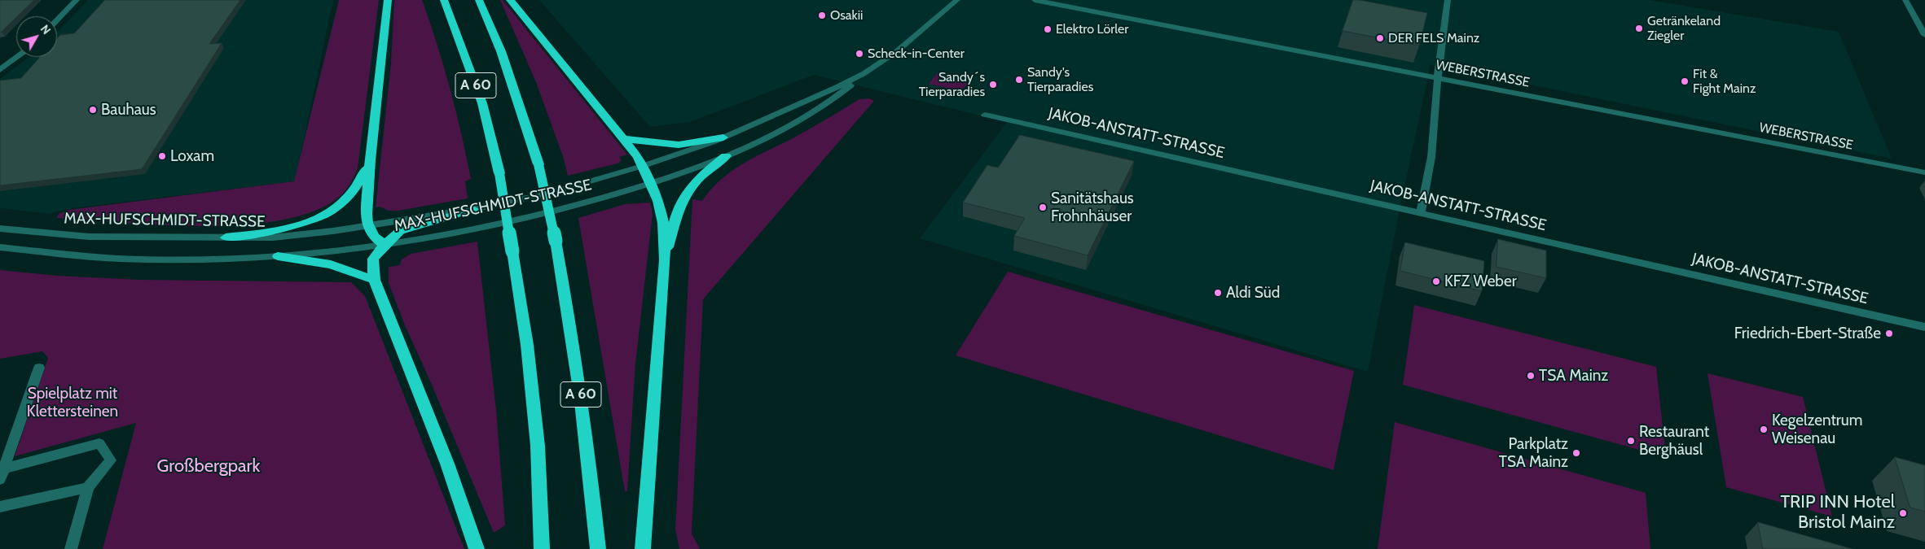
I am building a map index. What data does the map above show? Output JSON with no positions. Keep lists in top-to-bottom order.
{
  "streets": {
    "highway": ["A 60"],
    "street": ["WEBERSTRASSE", "JAKOB-ANSTATT-STRASSE", "MAX-HUFSCHMIDT-STRASSE"]
  },
  "parks": ["Spielplatz mit Klettersteinen", "Großbergpark"],
  "places": [
    "Osakii",
    "Getränkeland Ziegler",
    "Elektro Lörler",
    "DER FELS Mainz",
    "Scheck-in-Center",
    "Sandy's Tierparadies",
    "Fit & Fight Mainz",
    "Sandy´s Tierparadies",
    "Bauhaus",
    "Loxam",
    "Sanitätshaus Frohnhäuser",
    "KFZ Weber",
    "Aldi Süd",
    "Friedrich-Ebert-Straße",
    "TSA Mainz",
    "Kegelzentrum Weisenau",
    "Restaurant Berghäusl",
    "Parkplatz TSA Mainz",
    "TRIP INN Hotel Bristol Mainz"
  ],
  "north": "top right"
}
